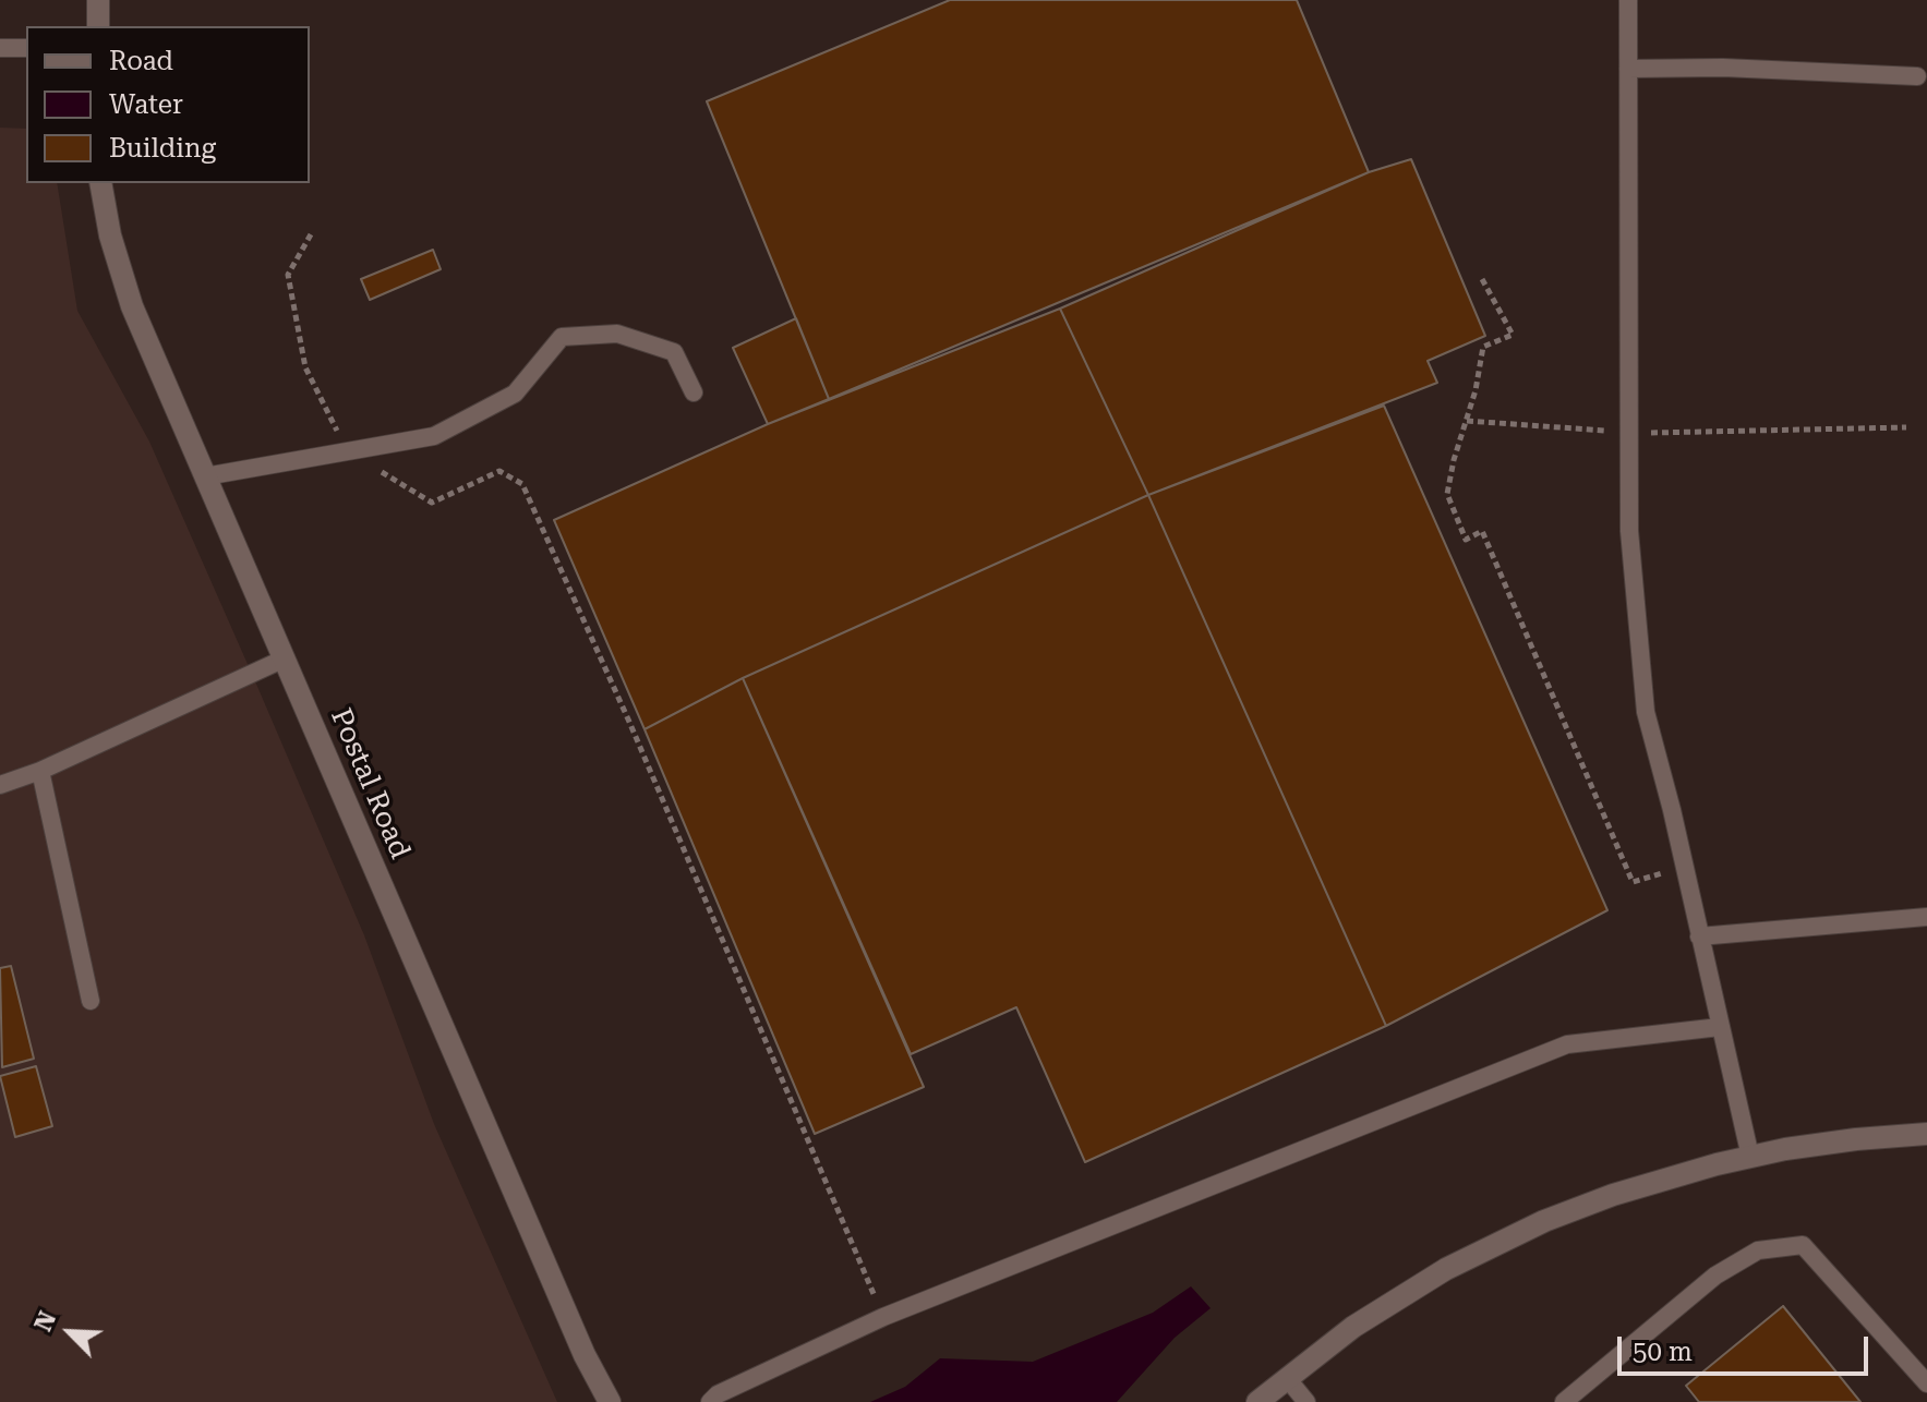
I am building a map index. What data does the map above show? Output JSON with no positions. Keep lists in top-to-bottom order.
{
  "streets": {
    "street": ["Postal Road"]
  },
  "legend": ["Road", "Water", "Building"],
  "scale_bar": "50 m",
  "north": "top left"
}
